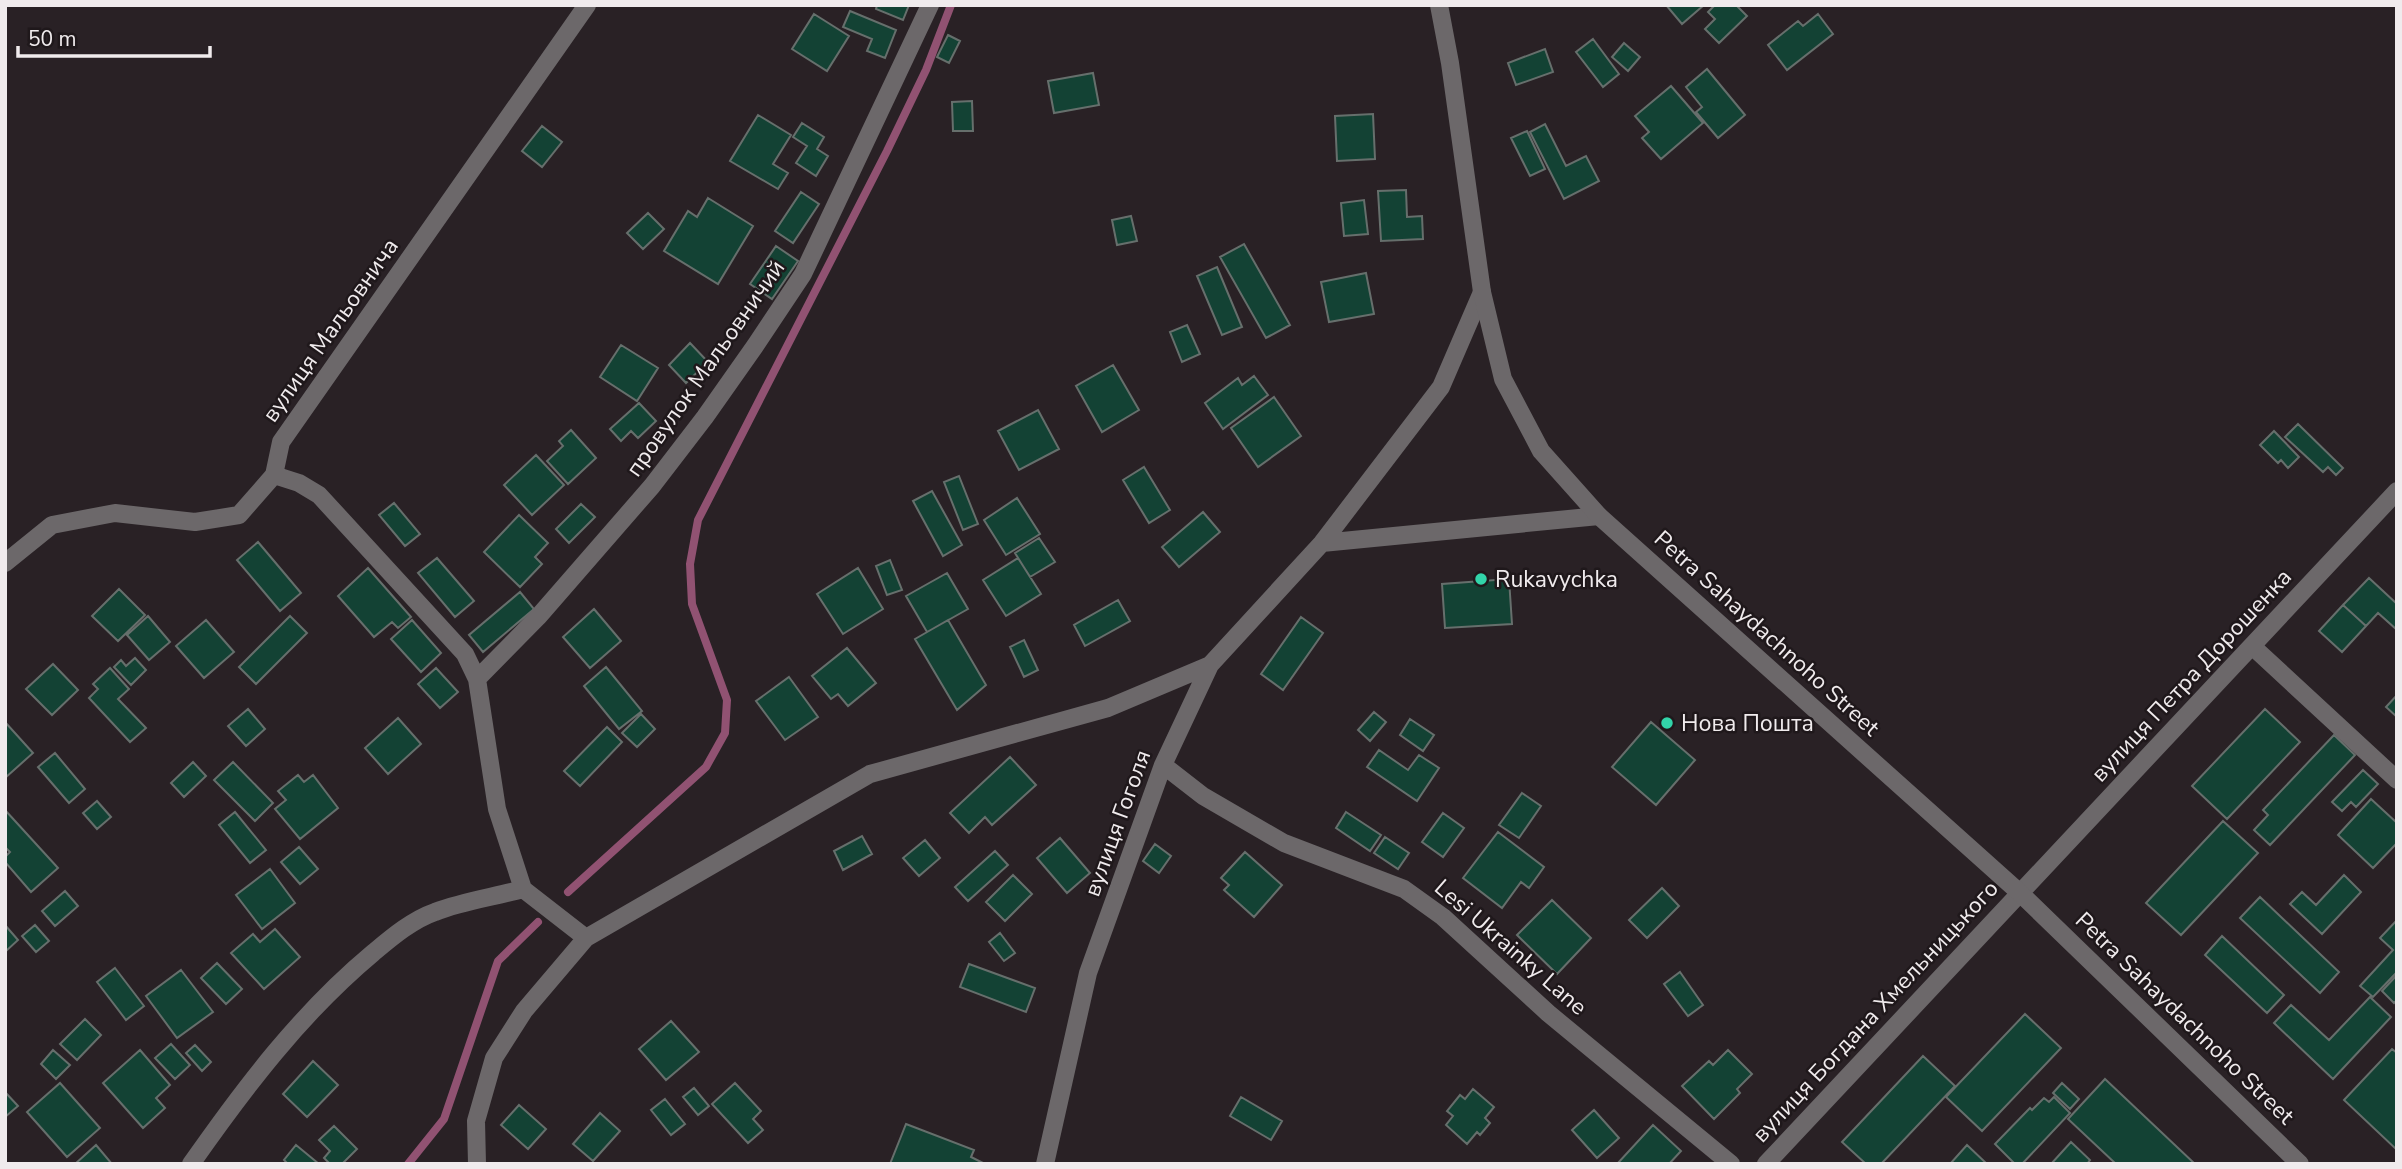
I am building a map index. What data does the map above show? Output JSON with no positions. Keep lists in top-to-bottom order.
{
  "streets": {
    "street": [
      "вулиця Мальовнича",
      "провулок Мальовничий",
      "Petra Sahaydachnoho Street",
      "вулиця Петра Дорошенка",
      "вулиця Гоголя",
      "Lesi Ukrainky Lane",
      "вулиця Богдана Хмельницького"
    ]
  },
  "crossings": [
    ["Petra Sahaydachnoho Street", "вулиця Петра Дорошенка"],
    ["Petra Sahaydachnoho Street", "вулиця Гоголя"],
    ["Petra Sahaydachnoho Street", "вулиця Богдана Хмельницького"],
    ["вулиця Петра Дорошенка", "вулиця Богдана Хмельницького"],
    ["вулиця Гоголя", "Lesi Ukrainky Lane"]
  ],
  "places": ["Rukavychka", "Нова Пошта"],
  "scale_bar": "50 m"
}
